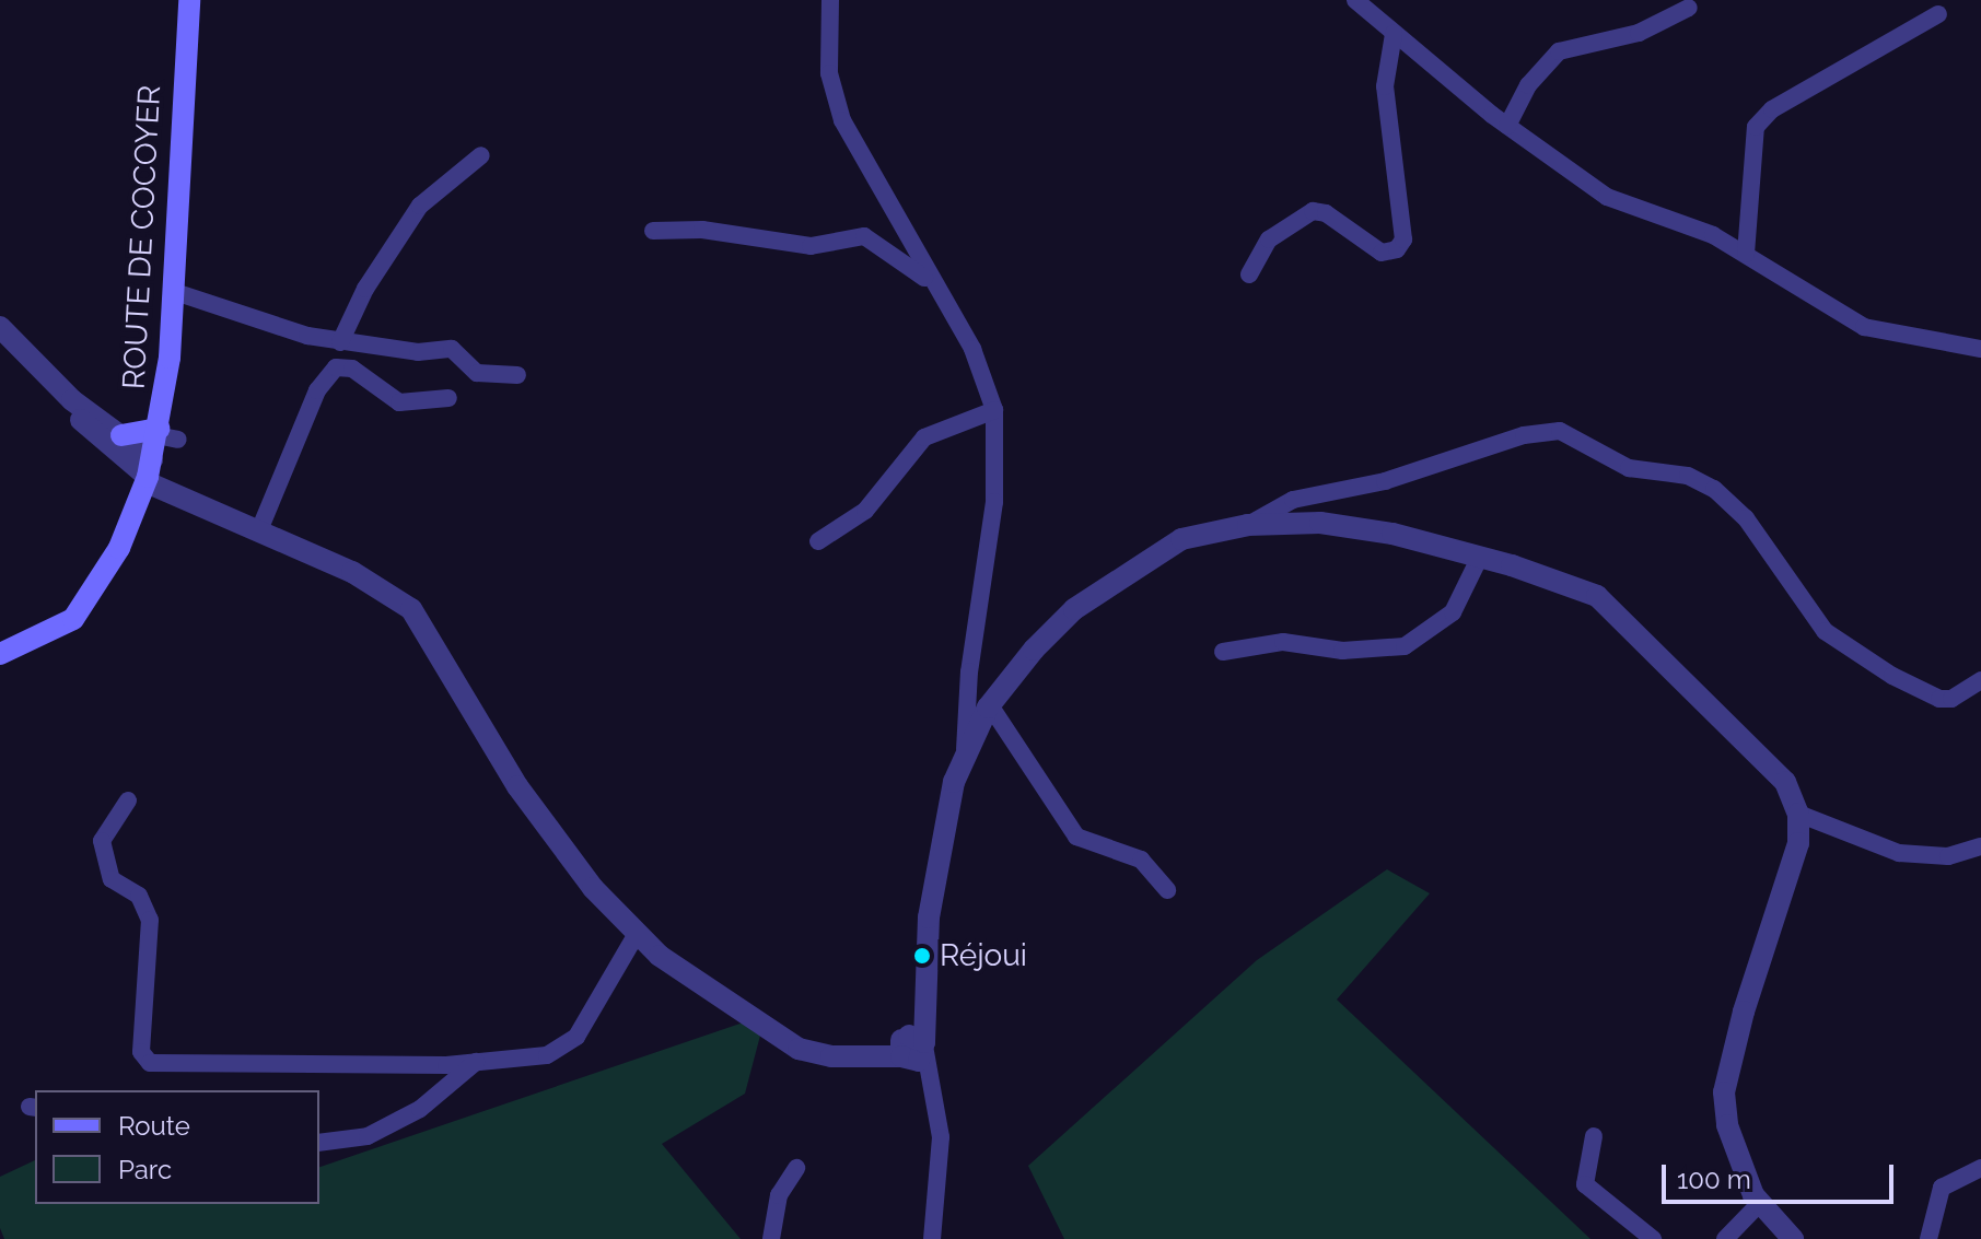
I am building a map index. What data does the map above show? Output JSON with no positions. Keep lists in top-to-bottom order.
{
  "streets": {
    "main road": ["ROUTE DE COCOYER"]
  },
  "places": ["Réjoui"],
  "legend": ["Route", "Parc"],
  "scale_bar": "100 m"
}
